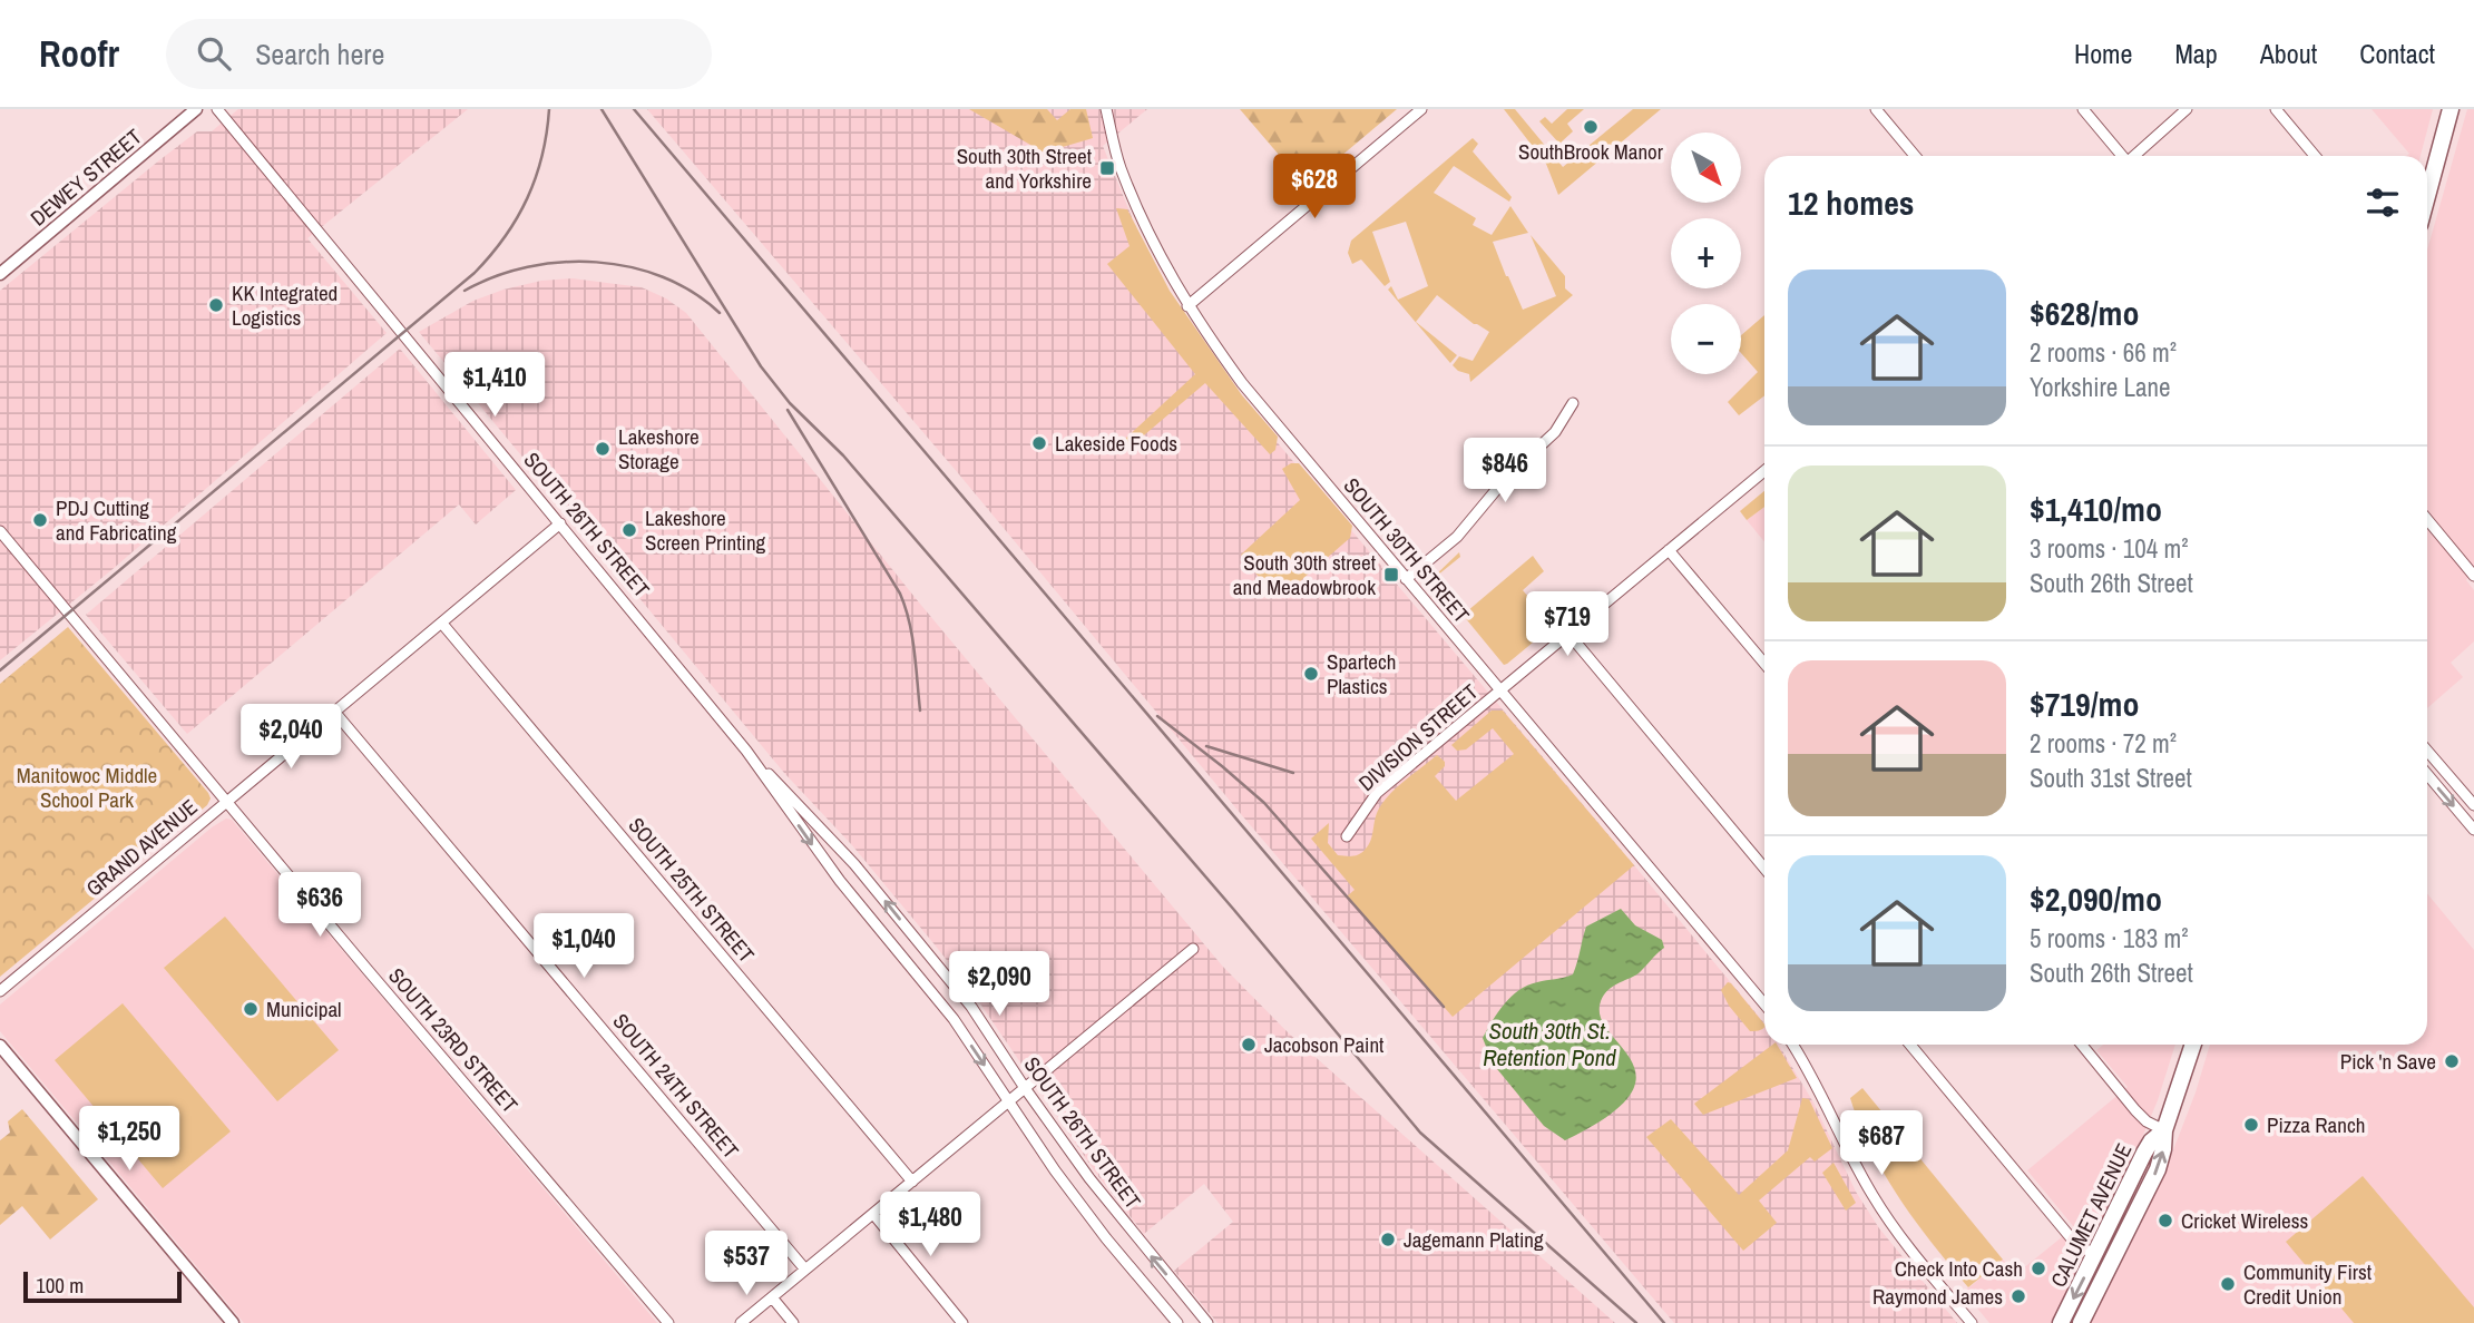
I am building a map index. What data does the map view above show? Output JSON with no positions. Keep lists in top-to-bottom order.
{
  "streets": {
    "main road": ["CALUMET AVENUE"],
    "street": [
      "DEWEY STREET",
      "SOUTH 26TH STREET",
      "SOUTH 30TH STREET",
      "DIVISION STREET",
      "GRAND AVENUE",
      "SOUTH 25TH STREET",
      "SOUTH 23RD STREET",
      "SOUTH 24TH STREET"
    ]
  },
  "crossings": [
    ["SOUTH 26TH STREET", "GRAND AVENUE"],
    ["SOUTH 30TH STREET", "DIVISION STREET"],
    ["GRAND AVENUE", "SOUTH 25TH STREET"],
    ["GRAND AVENUE", "SOUTH 23RD STREET"],
    ["GRAND AVENUE", "SOUTH 24TH STREET"]
  ],
  "water": ["South 30th St. Retention Pond"],
  "parks": ["Manitowoc Middle School Park"],
  "places": {
    "other": [
      "SouthBrook Manor",
      "KK Integrated Logistics",
      "Lakeside Foods",
      "Lakeshore Storage",
      "PDJ Cutting and Fabricating",
      "Lakeshore Screen Printing",
      "Spartech Plastics",
      "Municipal",
      "Jacobson Paint",
      "Pick 'n Save",
      "Pizza Ranch",
      "Cricket Wireless",
      "Jagemann Plating",
      "Check Into Cash",
      "Community First Credit Union",
      "Raymond James"
    ],
    "transit": ["South 30th Street and Yorkshire", "South 30th street and Meadowbrook"]
  },
  "scale_bar": "100 m",
  "north": "bottom right",
  "page": {
    "header": "Roofr",
    "search": "Search here",
    "nav": [
      "Home",
      "Map",
      "About",
      "Contact"
    ],
    "map_buttons": ["+", "−"],
    "price": [
      "$628",
      "$1,410",
      "$846",
      "$719",
      "$2,040",
      "$636",
      "$1,040",
      "$2,090",
      "$1,250",
      "$687",
      "$1,480",
      "$537"
    ],
    "heading": "12 homes",
    "list": [
      {
        "name": "$628/mo",
        "note": "2 rooms · 66 m² · Yorkshire Lane"
      },
      {
        "name": "$1,410/mo",
        "note": "3 rooms · 104 m² · South 26th Street"
      },
      {
        "name": "$719/mo",
        "note": "2 rooms · 72 m² · South 31st Street"
      },
      {
        "name": "$2,090/mo",
        "note": "5 rooms · 183 m² · South 26th Street"
      }
    ],
    "scale": "100 m"
  }
}
